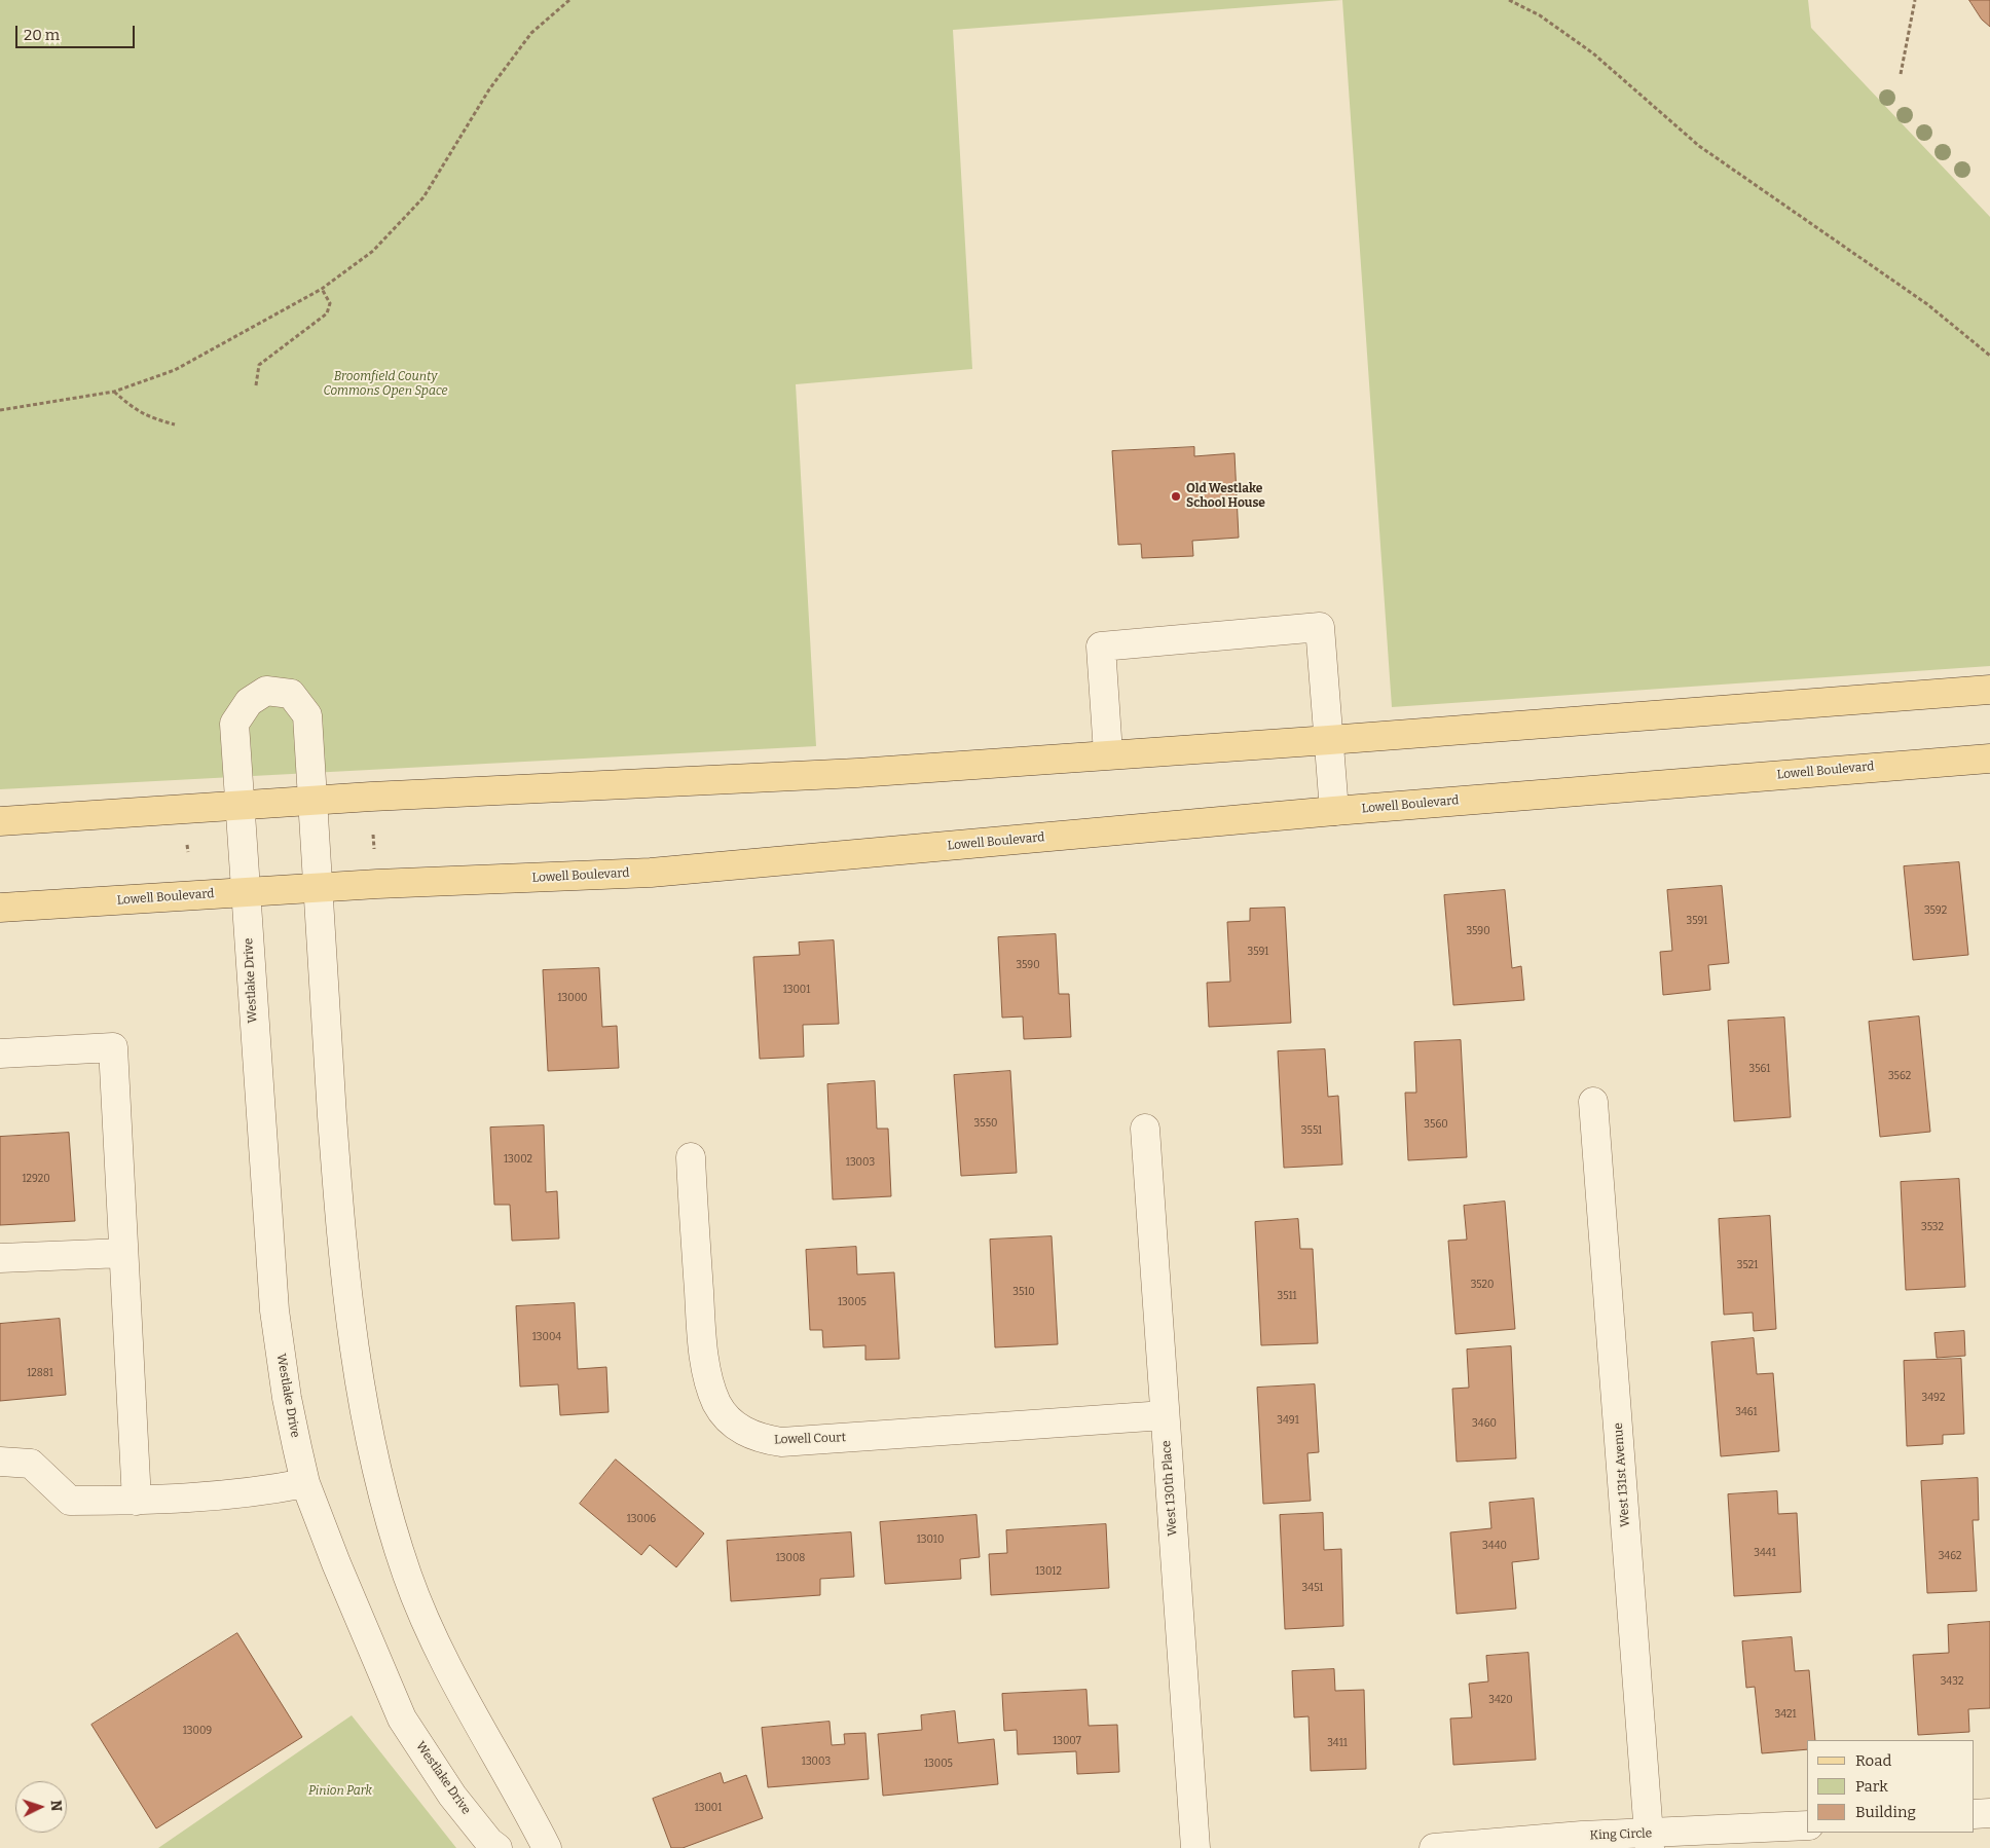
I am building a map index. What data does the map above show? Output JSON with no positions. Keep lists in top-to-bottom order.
{
  "streets": {
    "main road": ["Lowell Boulevard"],
    "street": [
      "Westlake Drive",
      "Lowell Court",
      "West 131st Avenue",
      "West 130th Place",
      "King Circle"
    ]
  },
  "crossings": [
    ["Lowell Boulevard", "Westlake Drive"],
    ["Lowell Court", "West 130th Place"],
    ["West 131st Avenue", "King Circle"]
  ],
  "parks": ["Broomfield County Commons Open Space", "Pinion Park"],
  "places": ["Old Westlake School House"],
  "house_numbers": [
    "3592",
    "3591",
    "3590",
    "3591",
    "3590",
    "13001",
    "13000",
    "3561",
    "3562",
    "3550",
    "3560",
    "3551",
    "13002",
    "13003",
    "12920",
    "3532",
    "3521",
    "3520",
    "3510",
    "3511",
    "13005",
    "13004",
    "12881",
    "3492",
    "3461",
    "3491",
    "3460",
    "13006",
    "13010",
    "3440",
    "3441",
    "3462",
    "13008",
    "13012",
    "3451",
    "3432",
    "3420",
    "3421",
    "13009",
    "13007",
    "3411",
    "13003",
    "13005",
    "13001"
  ],
  "legend": ["Road", "Park", "Building"],
  "scale_bar": "20 m",
  "north": "right"
}
